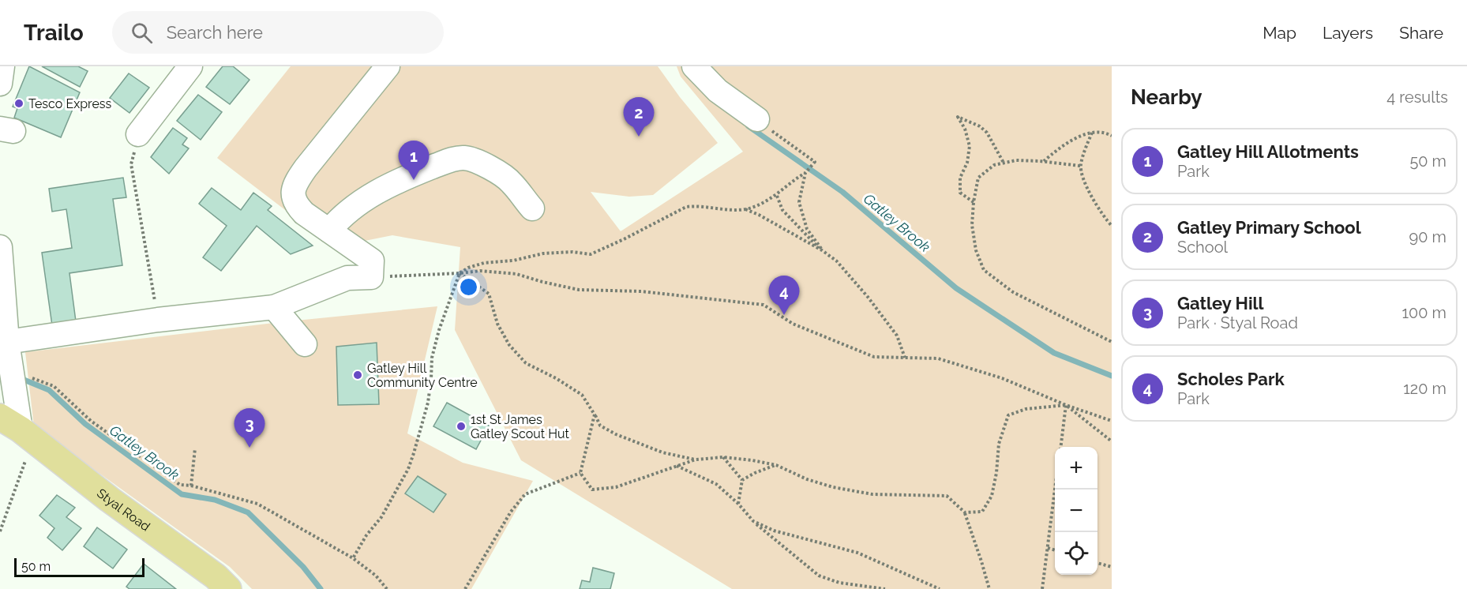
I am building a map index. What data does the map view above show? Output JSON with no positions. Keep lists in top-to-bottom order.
{
  "streets": {
    "main road": ["Styal Road"]
  },
  "water": ["Gatley Brook"],
  "places": ["Tesco Express", "Gatley Hill Community Centre", "1st St James Gatley Scout Hut"],
  "scale_bar": "50 m",
  "page": {
    "header": "Trailo",
    "search": "Search here",
    "nav": ["Map", "Layers", "Share"],
    "heading": ["Nearby", "4 results"],
    "pins": [
      "2",
      "1",
      "4",
      "3"
    ],
    "list": [
      {
        "mark": "1",
        "name": "Gatley Hill Allotments",
        "note": "Park",
        "value": "50 m"
      },
      {
        "mark": "2",
        "name": "Gatley Primary School",
        "note": "School",
        "value": "90 m"
      },
      {
        "mark": "3",
        "name": "Gatley Hill",
        "note": "Park · Styal Road",
        "value": "100 m"
      },
      {
        "mark": "4",
        "name": "Scholes Park",
        "note": "Park",
        "value": "120 m"
      }
    ],
    "map_buttons": ["+", "−"],
    "scale": "50 m"
  }
}
